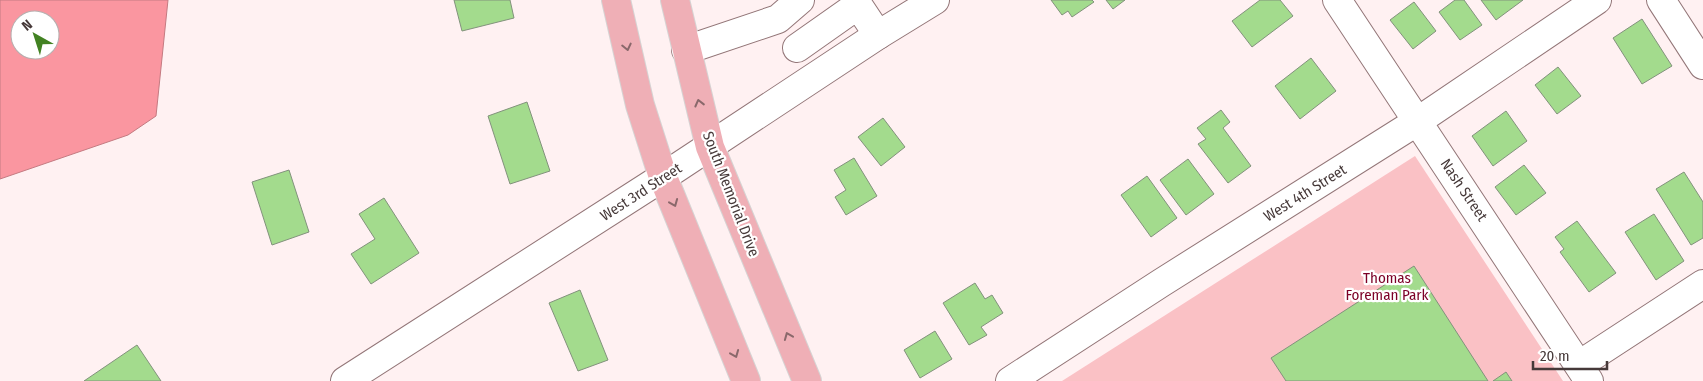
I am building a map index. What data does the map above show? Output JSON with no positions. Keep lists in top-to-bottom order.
{
  "streets": {
    "main road": ["South Memorial Drive"],
    "street": ["Nash Street", "West 3rd Street", "West 4th Street"]
  },
  "crossings": [
    ["Nash Street", "West 4th Street"],
    ["West 3rd Street", "South Memorial Drive"]
  ],
  "parks": ["Thomas Foreman Park"],
  "scale_bar": "20 m",
  "north": "top left"
}
